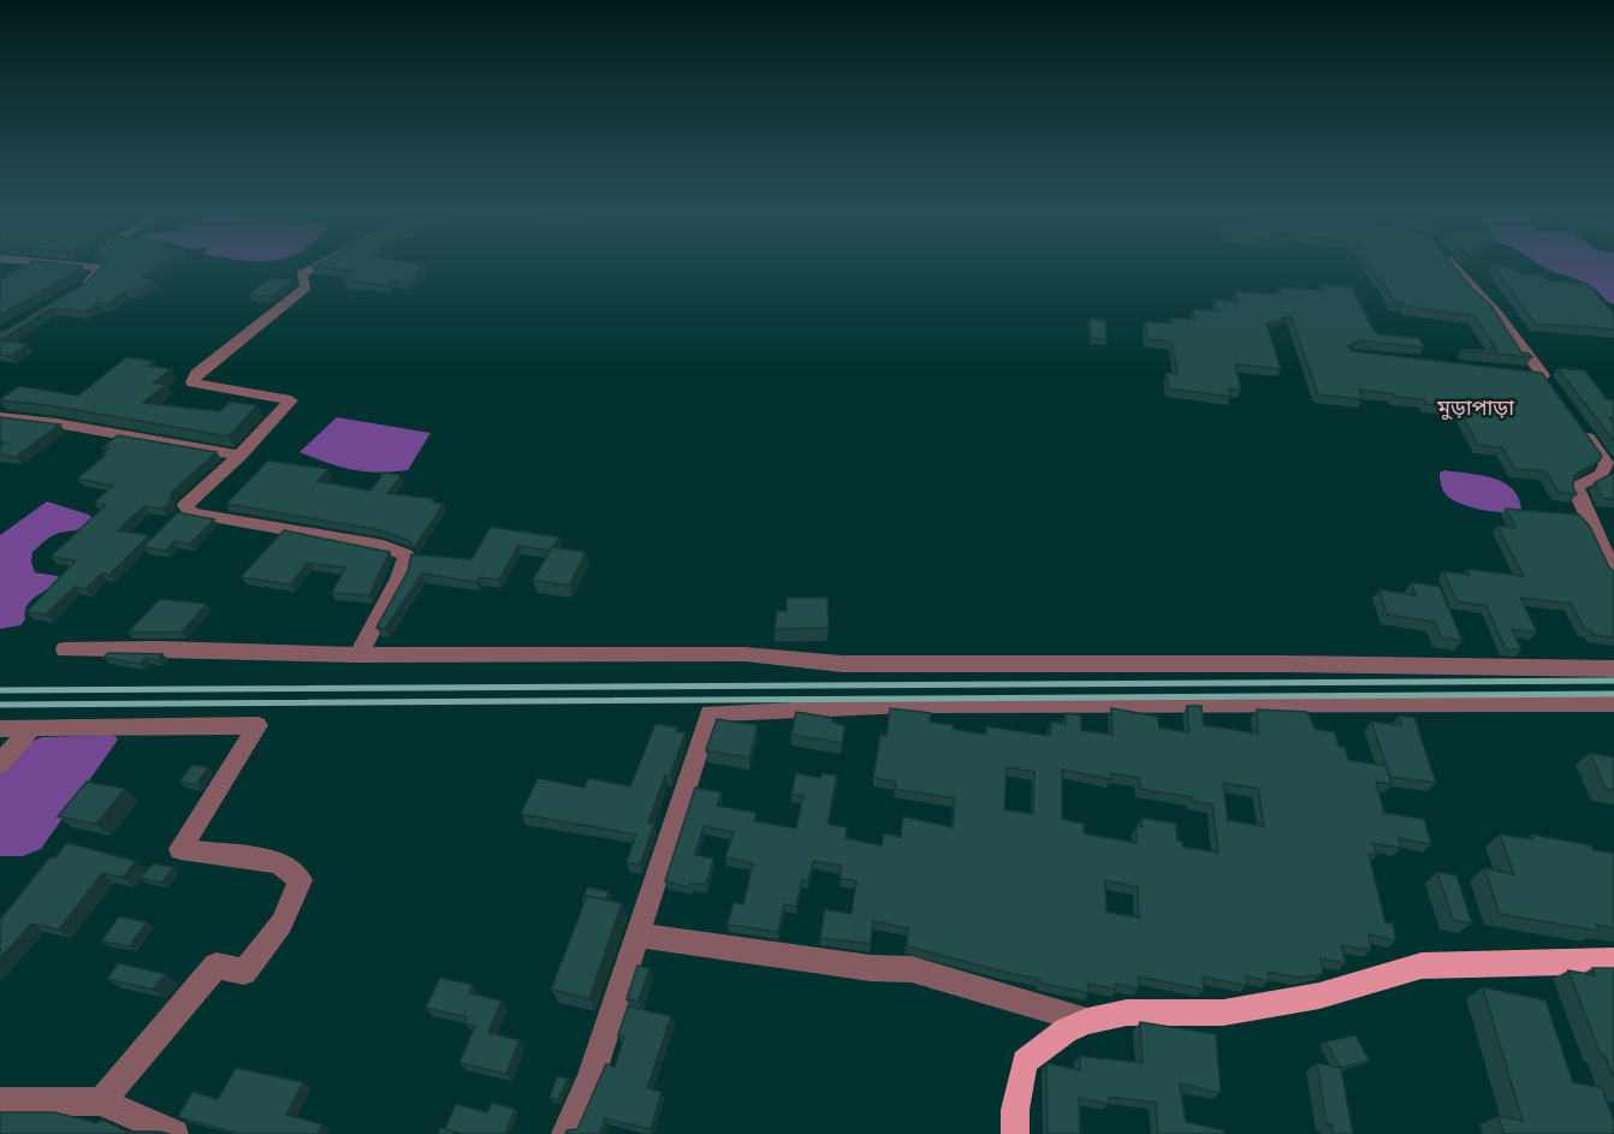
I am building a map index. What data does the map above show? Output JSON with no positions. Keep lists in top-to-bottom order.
{
  "districts": ["মুড়াপাড়া"]
}
